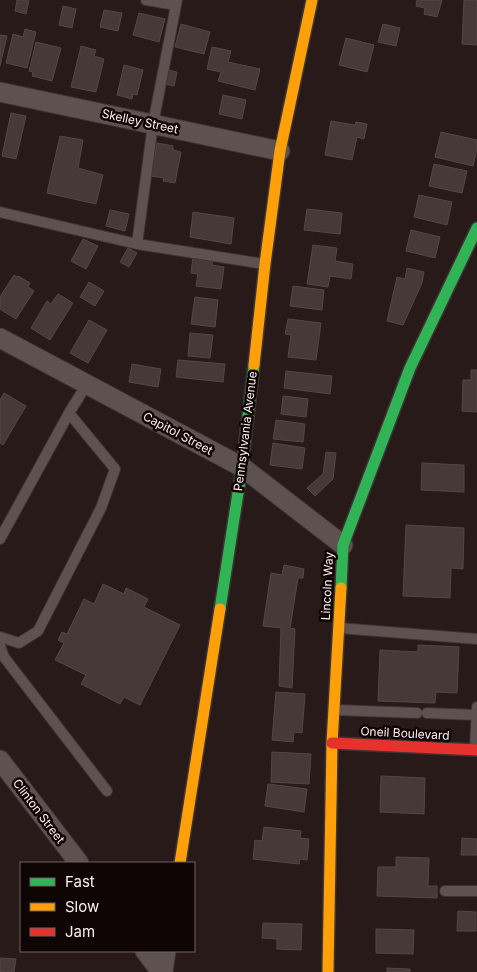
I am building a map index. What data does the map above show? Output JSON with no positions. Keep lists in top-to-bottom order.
{
  "streets": {
    "street": [
      "Skelley Street",
      "Pennsylvania Avenue",
      "Capitol Street",
      "Lincoln Way",
      "Oneil Boulevard",
      "Clinton Street"
    ]
  },
  "crossings": [
    ["Skelley Street", "Pennsylvania Avenue"],
    ["Pennsylvania Avenue", "Capitol Street"],
    ["Capitol Street", "Lincoln Way"],
    ["Lincoln Way", "Oneil Boulevard"]
  ],
  "legend": ["Fast", "Slow", "Jam"]
}
